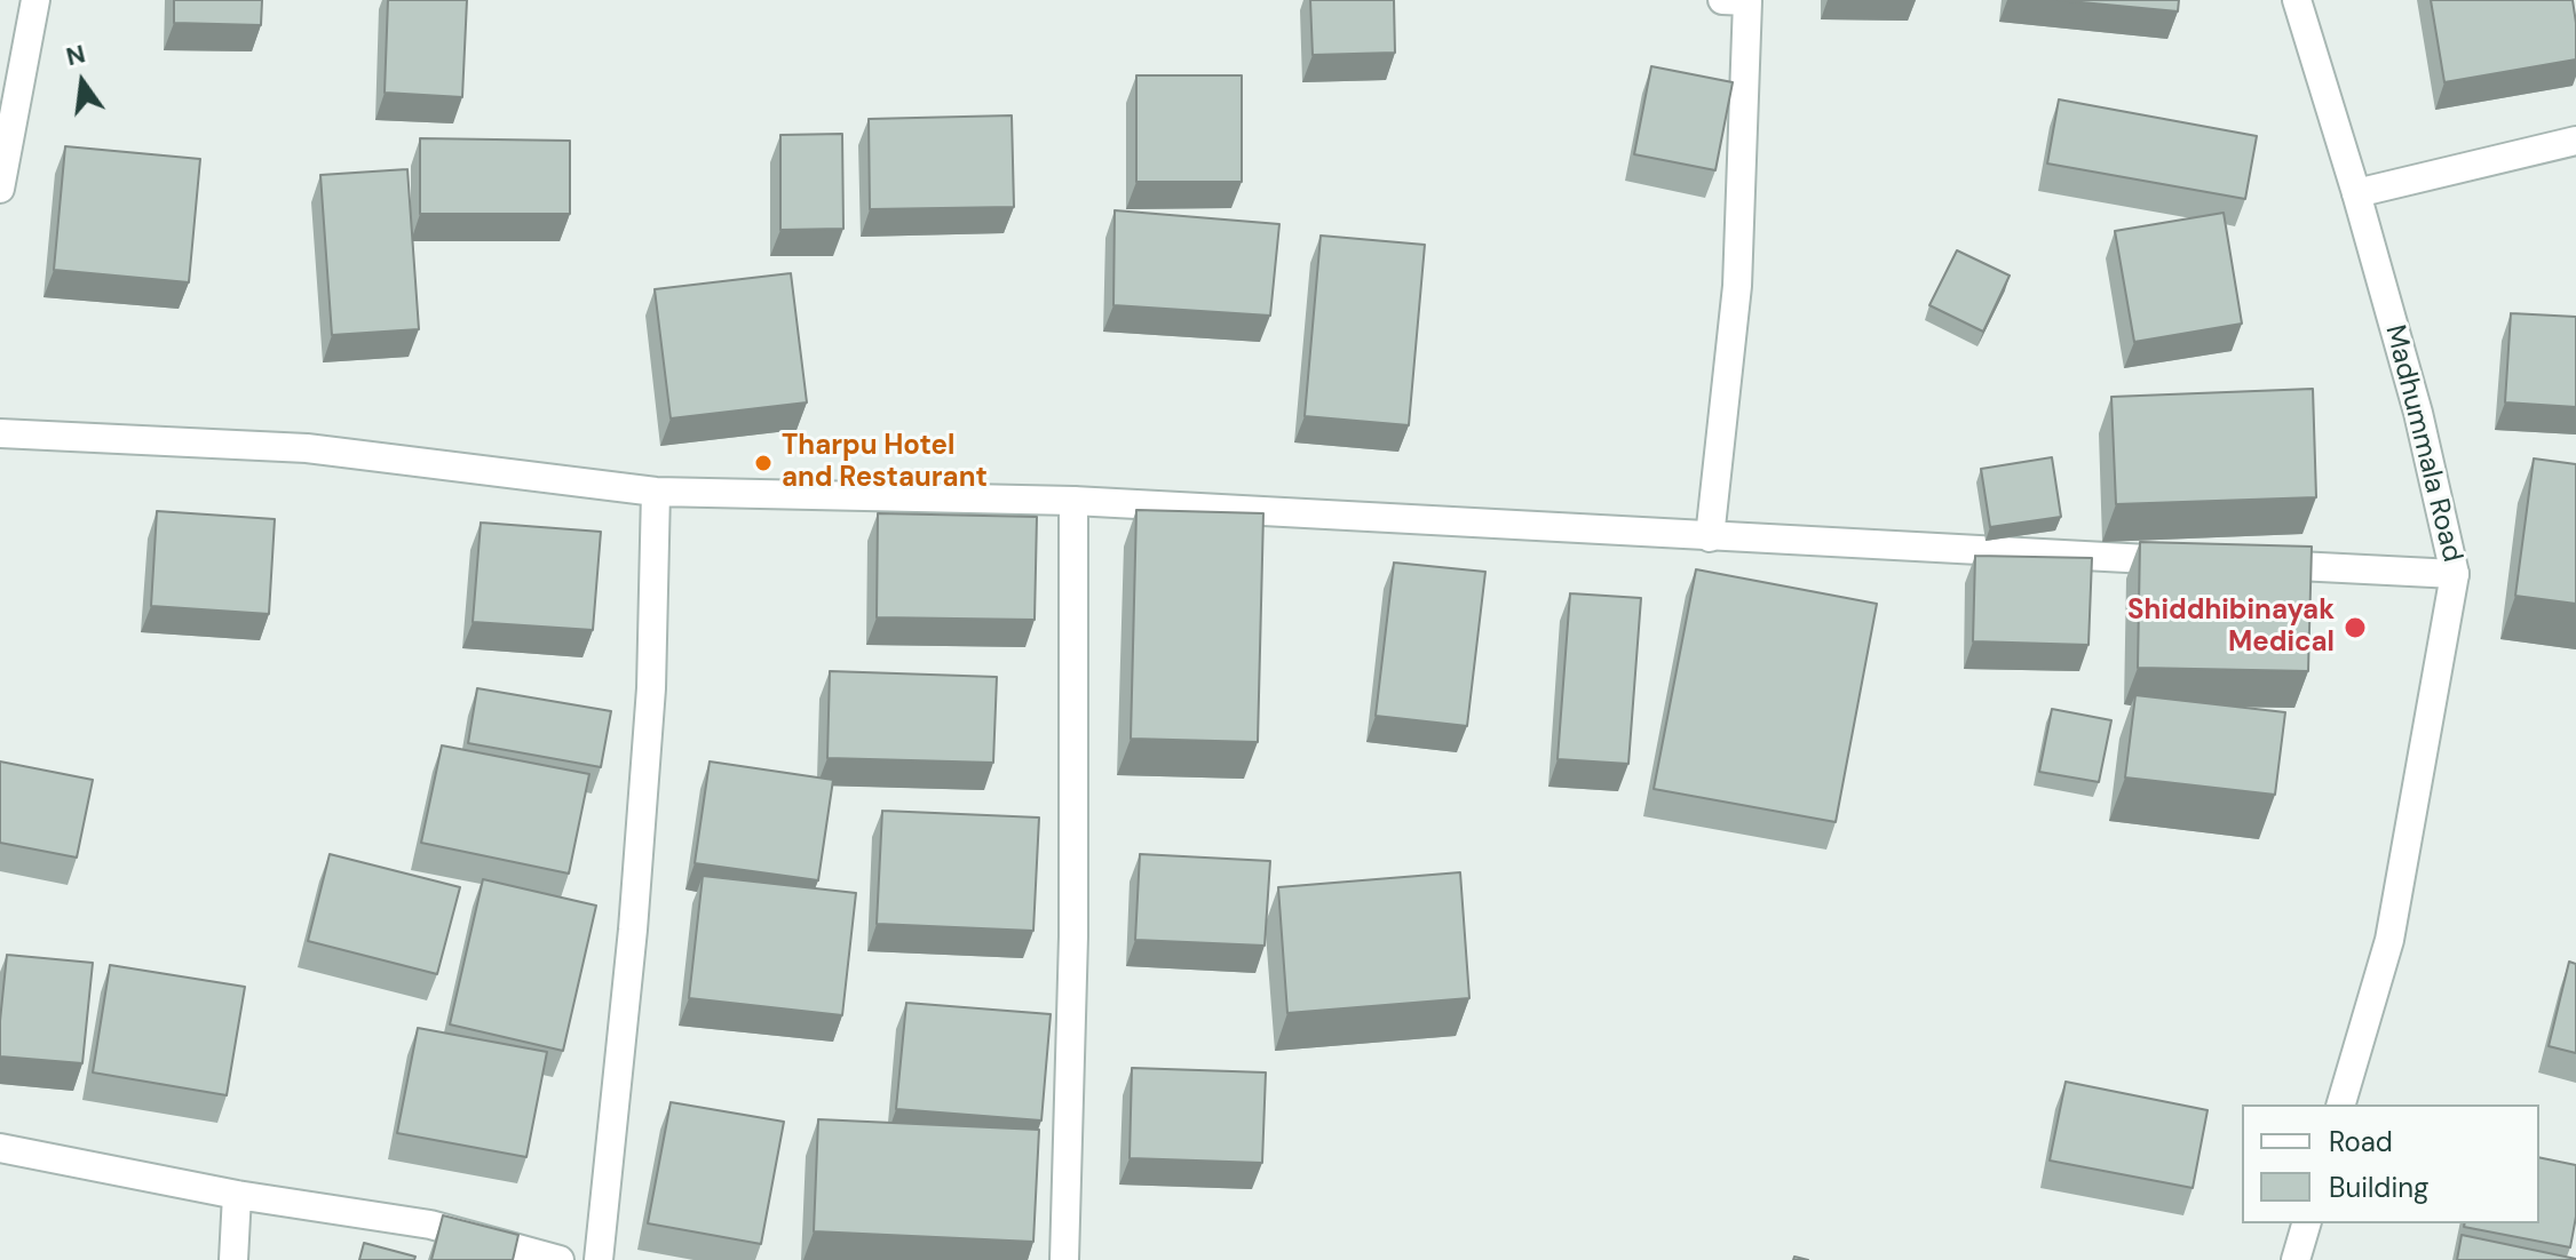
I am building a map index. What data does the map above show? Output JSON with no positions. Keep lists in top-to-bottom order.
{
  "streets": {
    "street": ["Madhummala Road"]
  },
  "places": ["Tharpu Hotel and Restaurant", "Shiddhibinayak Medical"],
  "legend": ["Road", "Building"],
  "north": "top"
}
